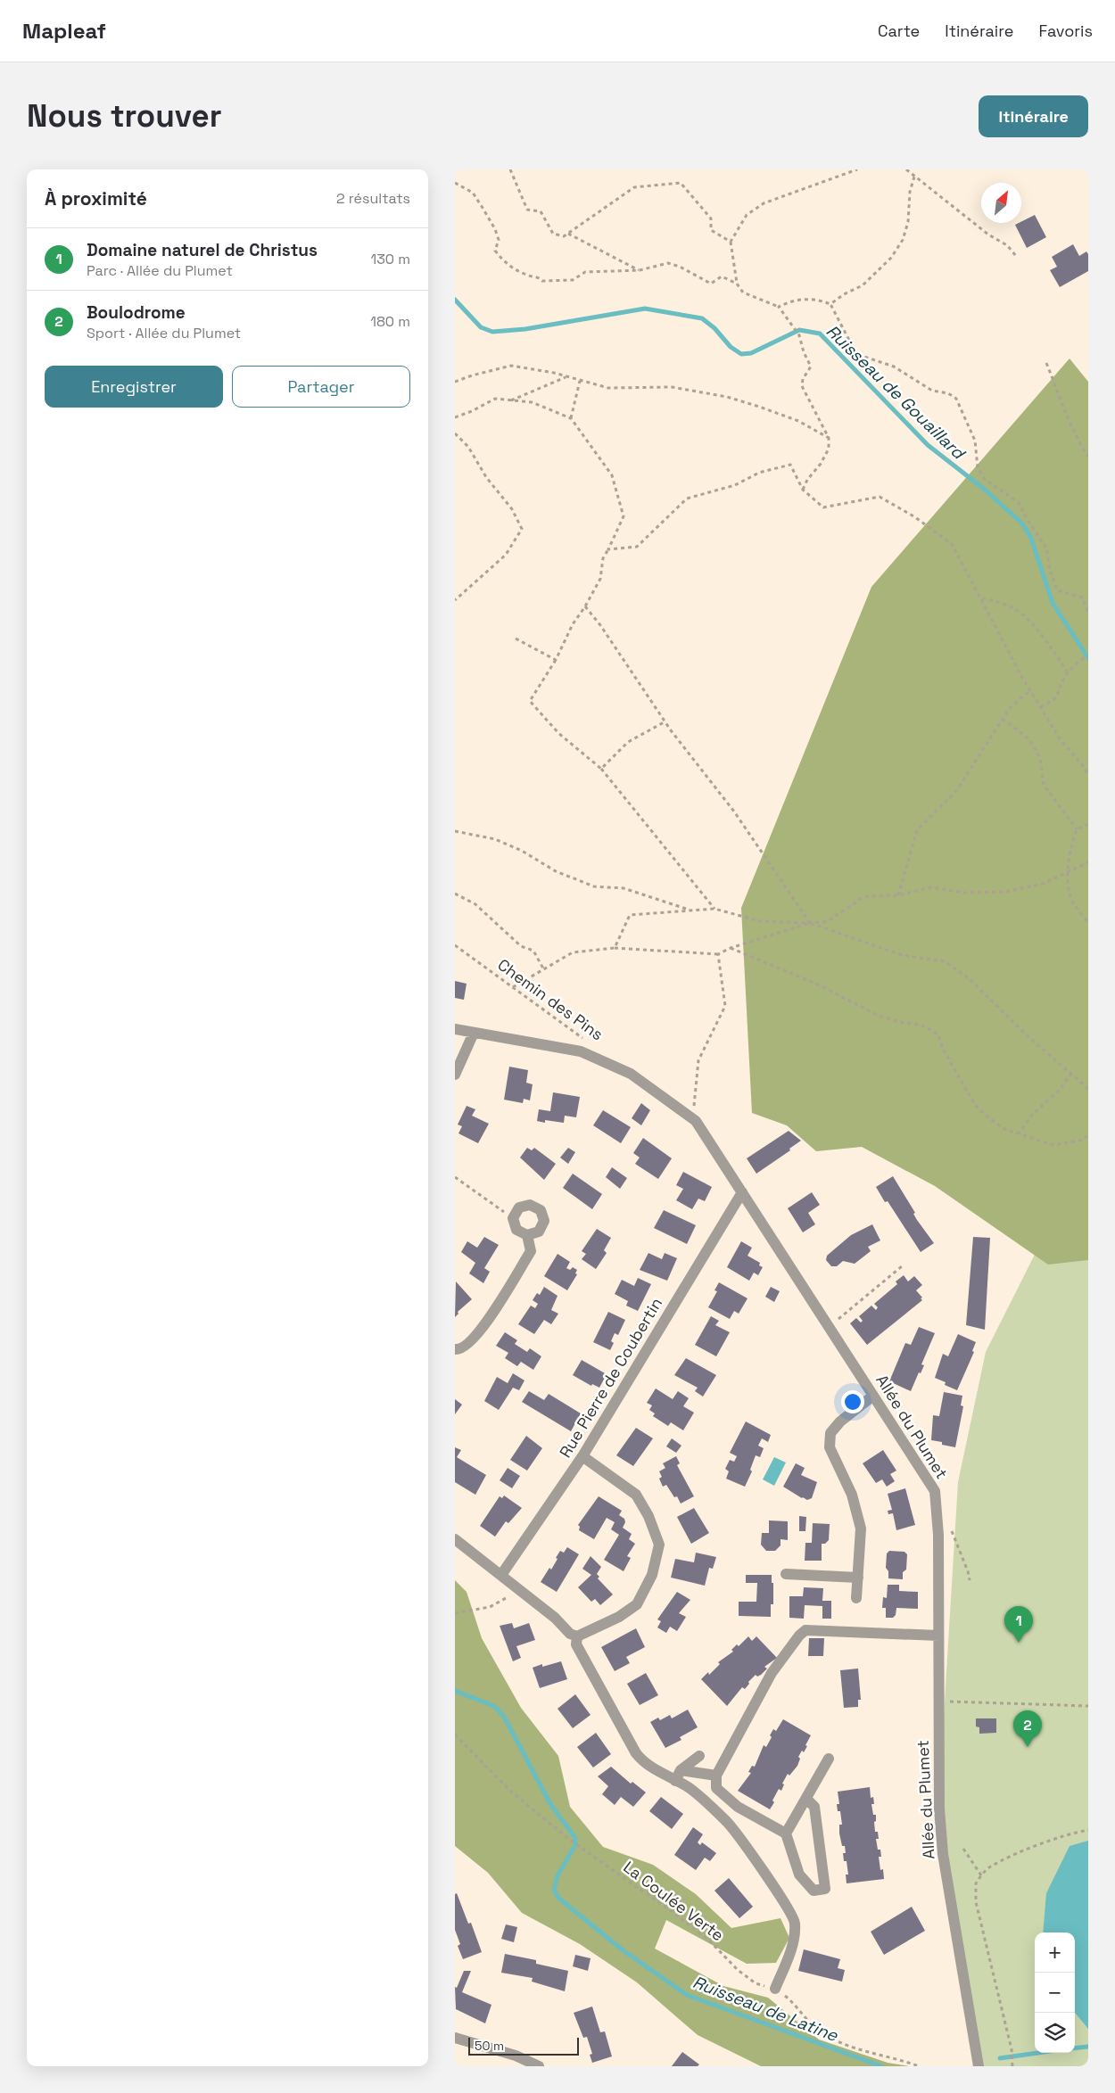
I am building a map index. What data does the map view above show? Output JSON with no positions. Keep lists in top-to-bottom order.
{
  "streets": {
    "street": ["Rue Pierre de Coubertin", "Allée du Plumet"],
    "path": ["Chemin des Pins", "La Coulée Verte"]
  },
  "crossings": [
    ["Rue Pierre de Coubertin", "Allée du Plumet"]
  ],
  "water": ["Ruisseau de Gouaillard", "Ruisseau de Latine"],
  "scale_bar": "50 m",
  "north": "top right",
  "page": {
    "header": "Mapleaf",
    "nav": ["Carte", "Itinéraire", "Favoris"],
    "buttons": [
      "Itinéraire",
      ["Enregistrer", "Partager"]
    ],
    "title": "Nous trouver",
    "heading": ["À proximité", "2 résultats"],
    "list": [
      {
        "mark": "1",
        "name": "Domaine naturel de Christus",
        "note": "Parc · Allée du Plumet",
        "value": "130 m"
      },
      {
        "mark": "2",
        "name": "Boulodrome",
        "note": "Sport · Allée du Plumet",
        "value": "180 m"
      }
    ],
    "pins": ["1", "2"],
    "map_buttons": ["+", "−"],
    "scale": "50 m"
  }
}
